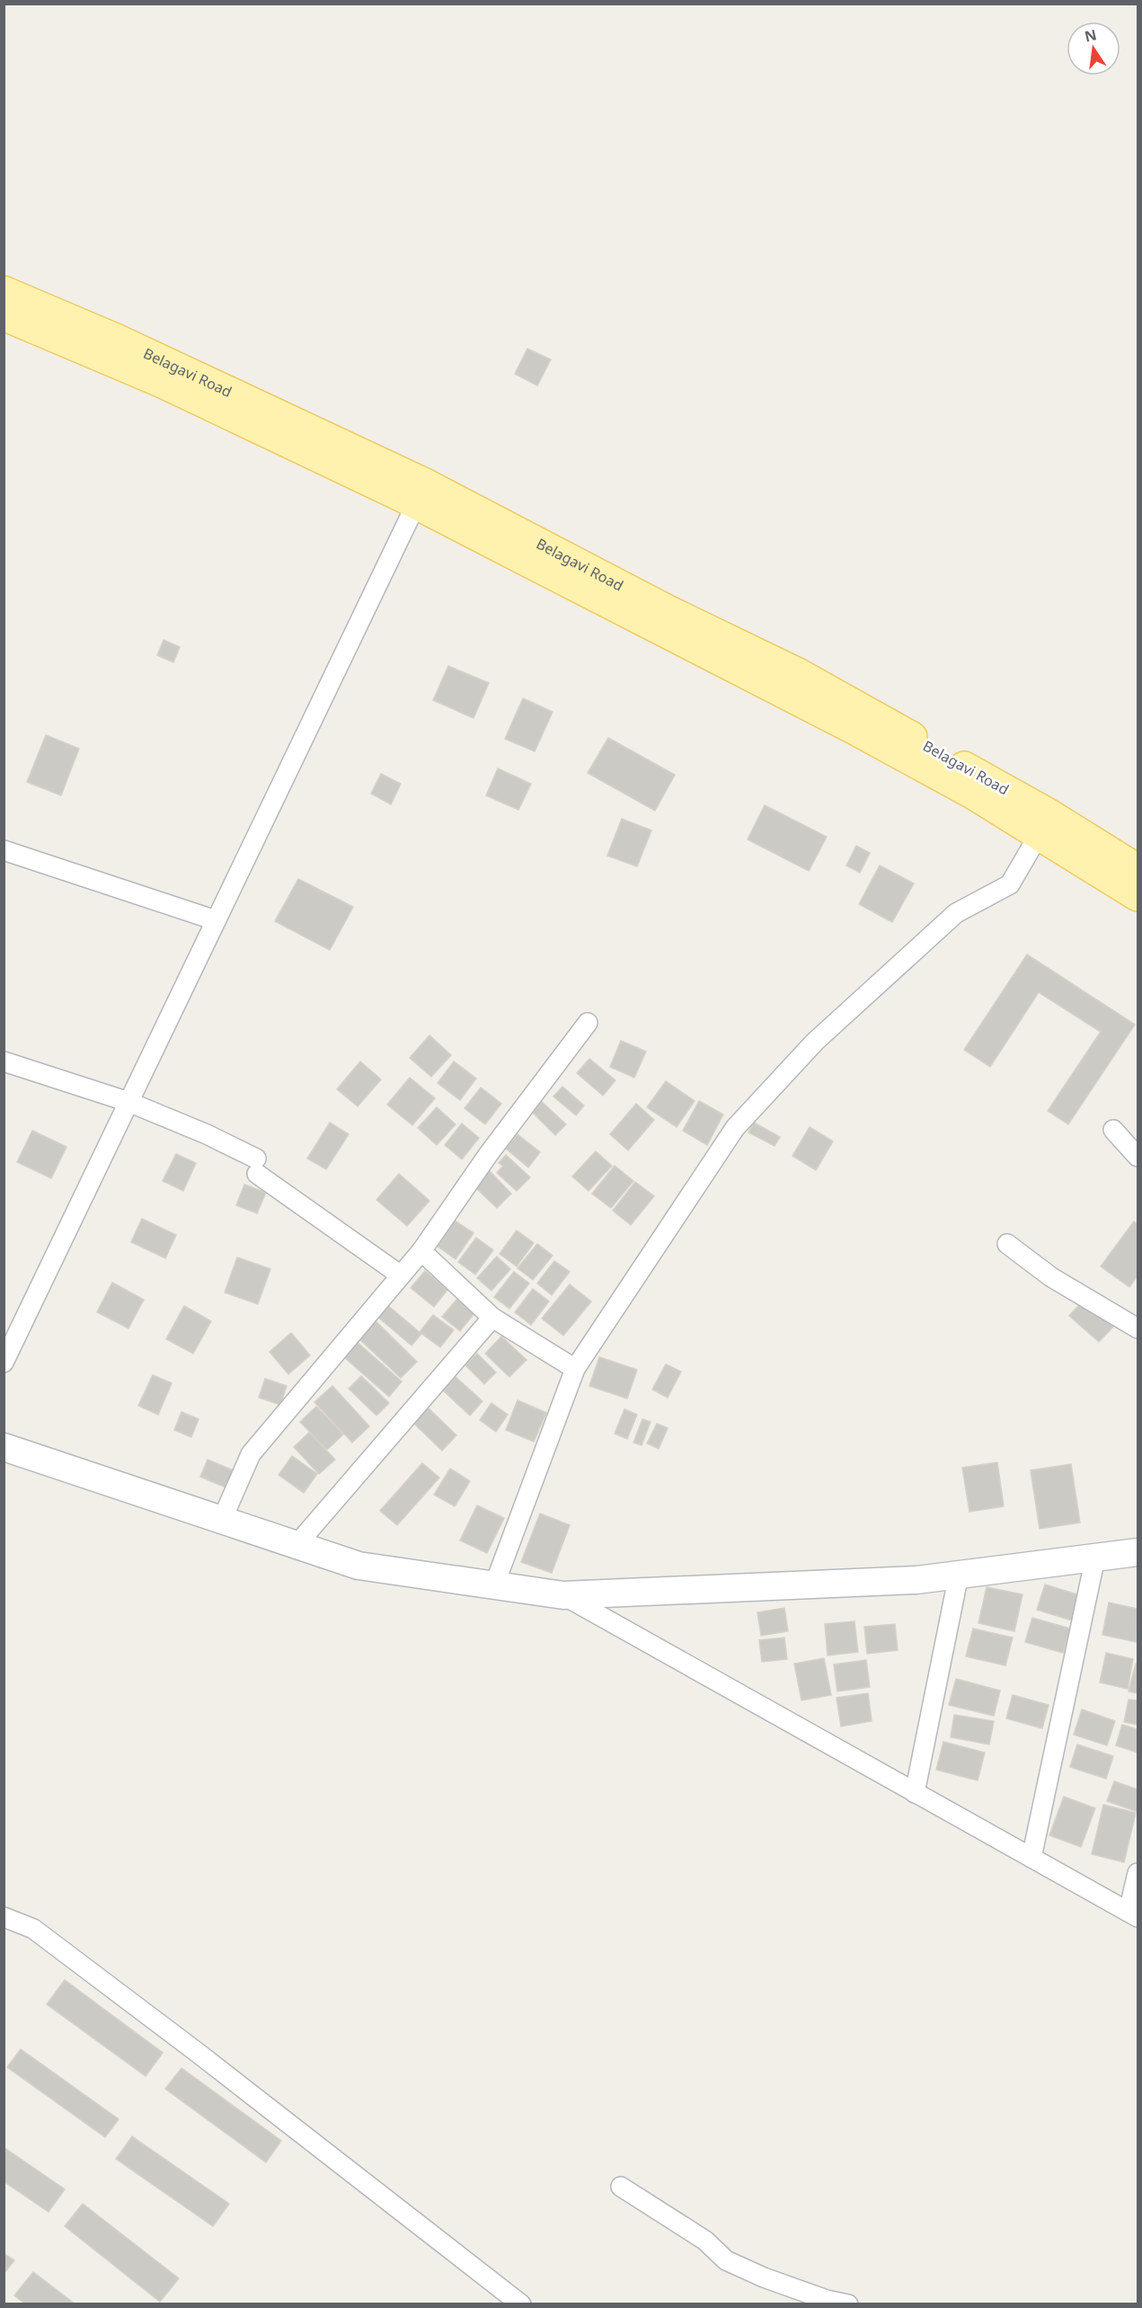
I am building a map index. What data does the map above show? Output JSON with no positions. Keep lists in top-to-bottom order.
{
  "streets": {
    "main road": ["Belagavi Road"]
  },
  "north": "top"
}
